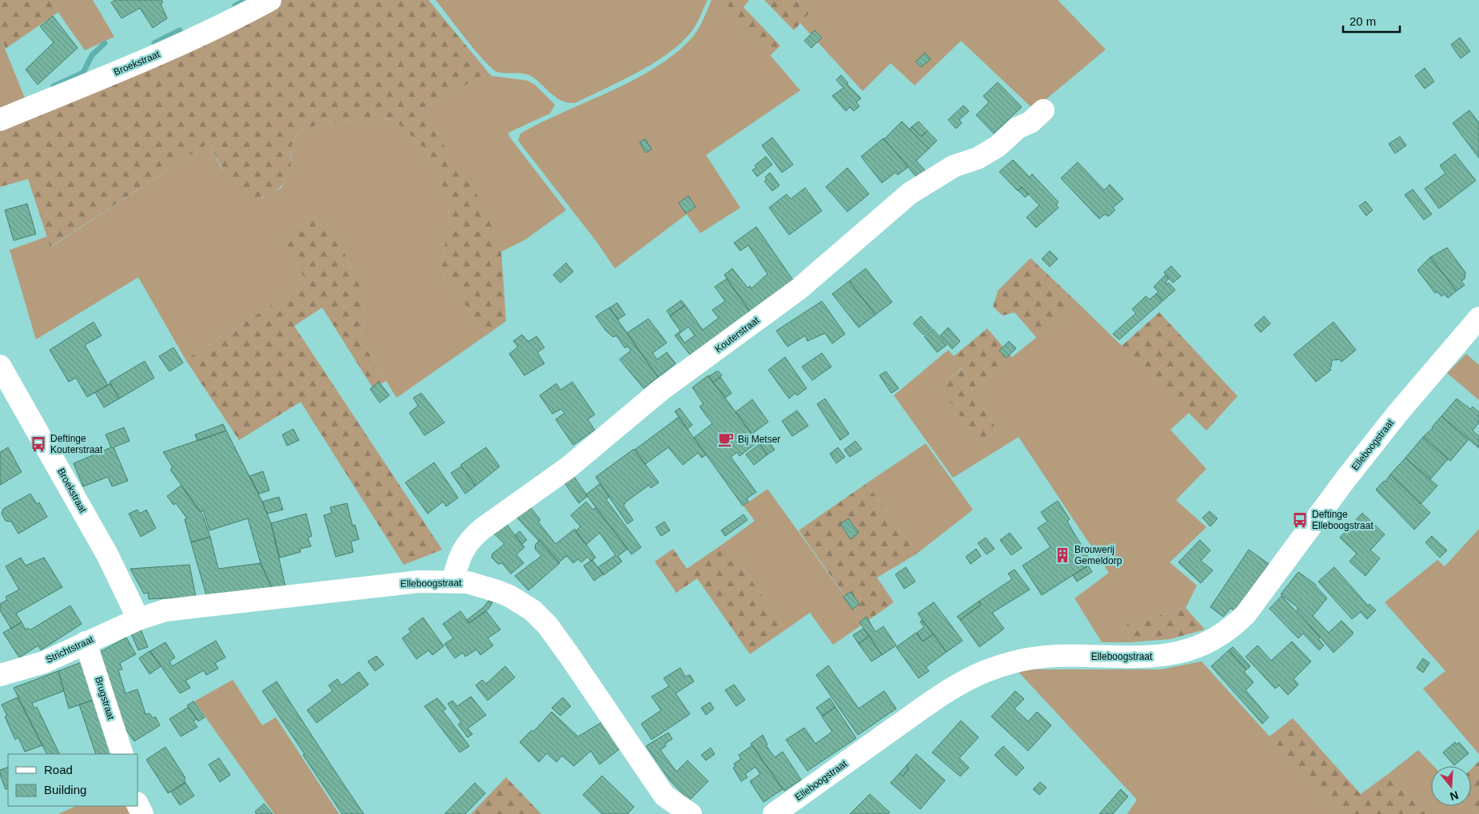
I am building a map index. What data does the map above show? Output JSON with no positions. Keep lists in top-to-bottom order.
{
  "streets": {
    "street": [
      "Broekstraat",
      "Kouterstraat",
      "Elleboogstraat",
      "Strichtstraat",
      "Brugstraat"
    ]
  },
  "crossings": [
    ["Broekstraat", "Elleboogstraat"],
    ["Broekstraat", "Strichtstraat"],
    ["Kouterstraat", "Elleboogstraat"],
    ["Elleboogstraat", "Strichtstraat"],
    ["Strichtstraat", "Brugstraat"]
  ],
  "places": {
    "cafe": ["Bij Metser"],
    "bus stop": ["Deftinge Kouterstraat", "Deftinge Elleboogstraat"],
    "building": ["Brouwerij Gemeldorp"]
  },
  "legend": ["Road", "Building"],
  "scale_bar": "20 m",
  "north": "bottom"
}
